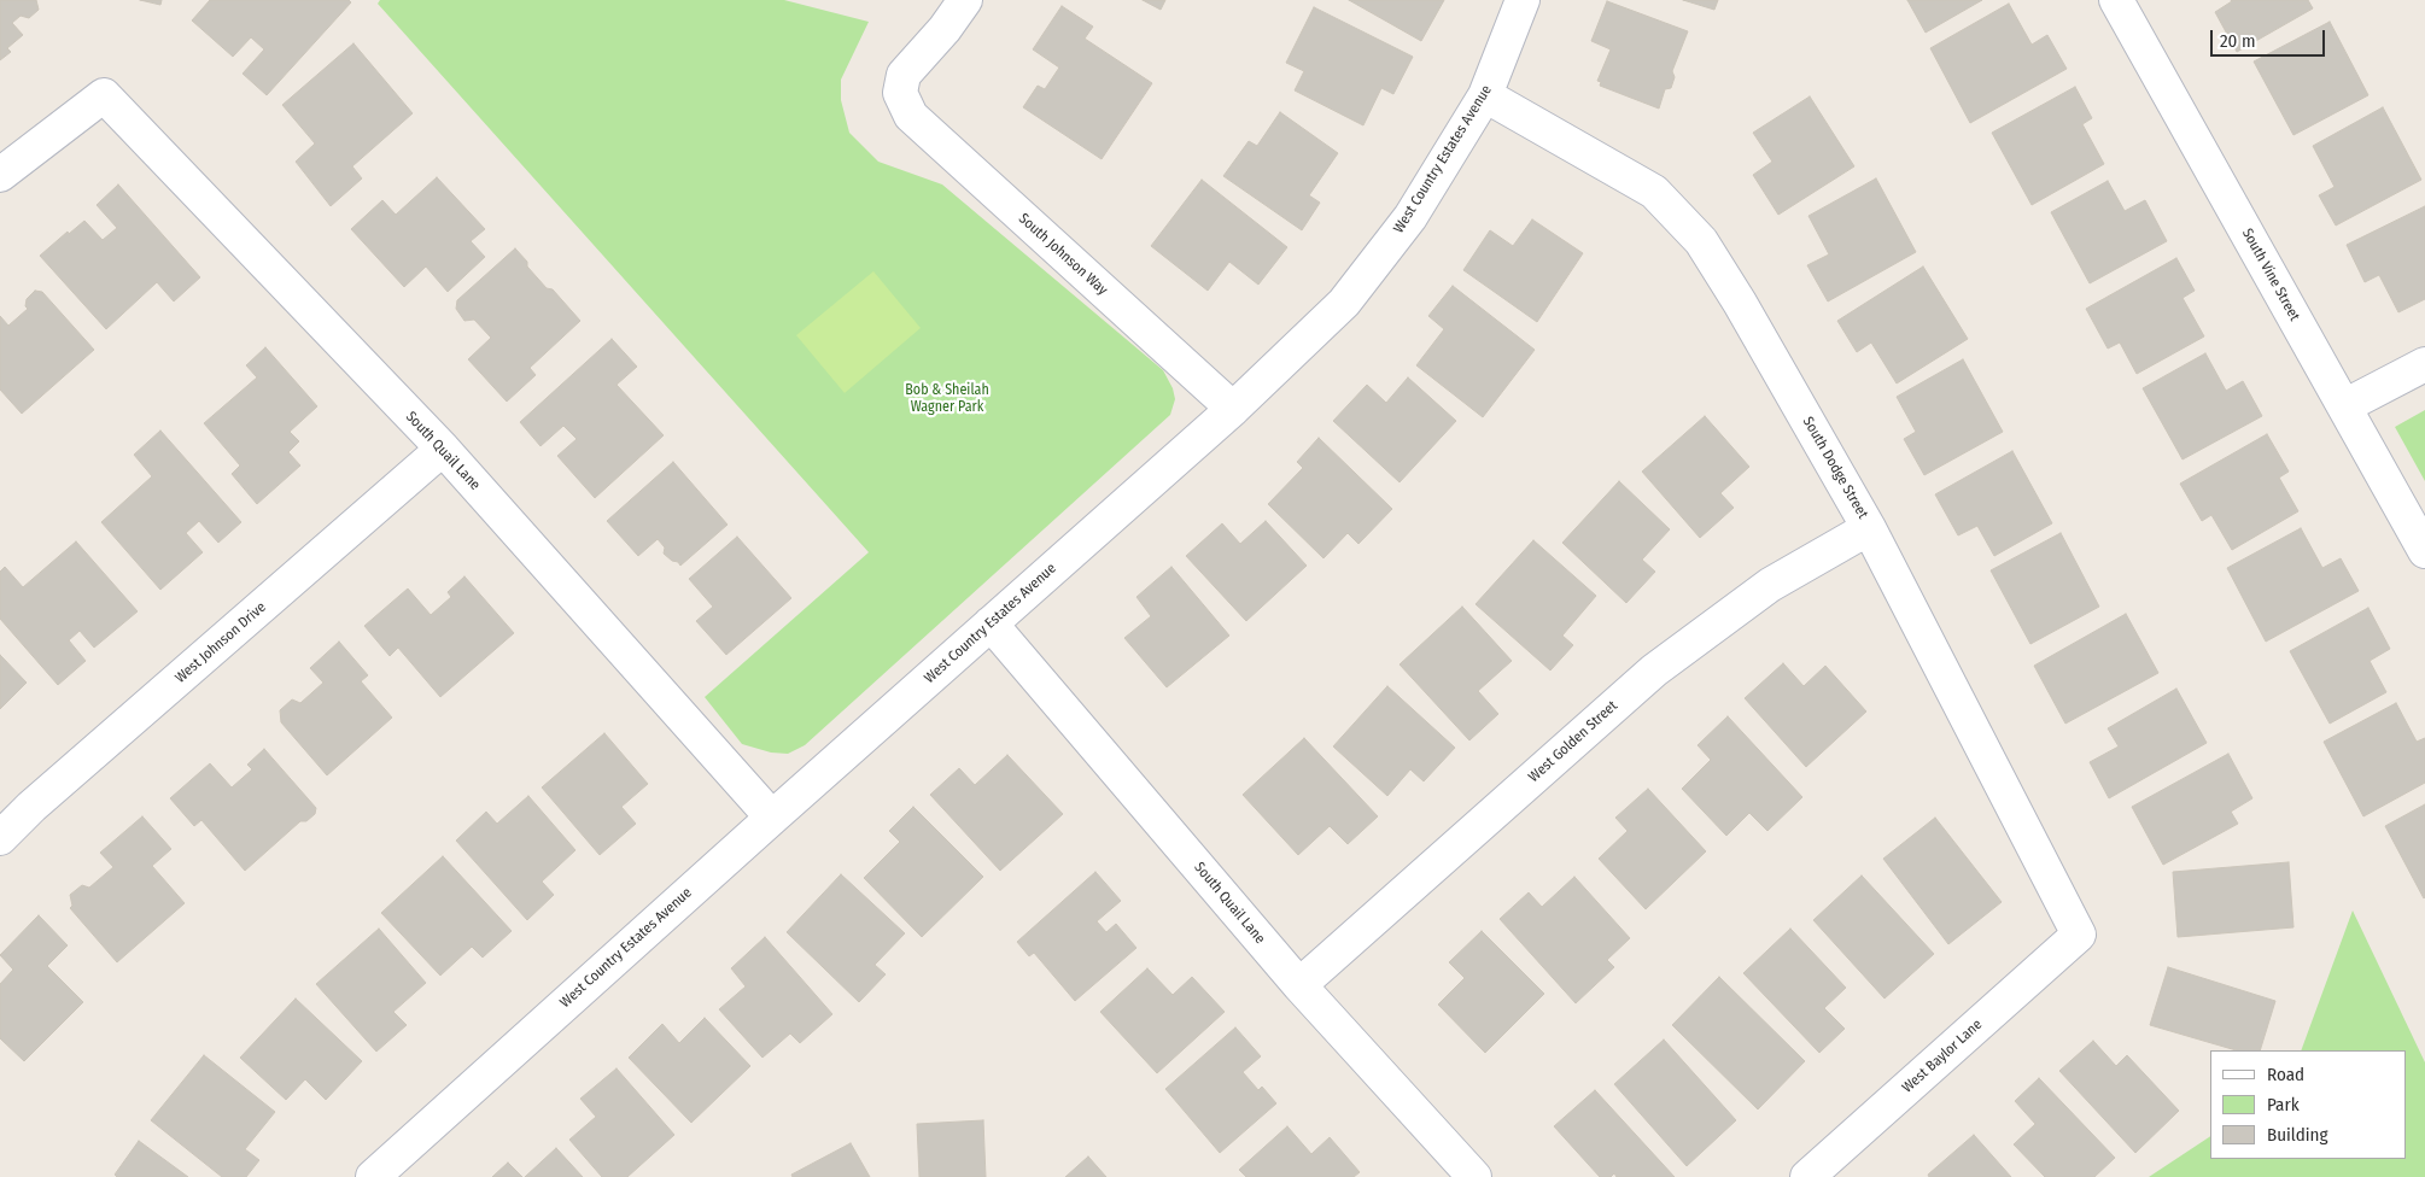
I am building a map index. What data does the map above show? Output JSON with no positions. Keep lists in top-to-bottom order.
{
  "streets": {
    "street": [
      "West Country Estates Avenue",
      "South Johnson Way",
      "South Vine Street",
      "South Quail Lane",
      "South Dodge Street",
      "West Johnson Drive",
      "West Golden Street",
      "West Baylor Lane"
    ]
  },
  "crossings": [
    ["West Country Estates Avenue", "South Johnson Way"],
    ["West Country Estates Avenue", "South Quail Lane"],
    ["West Country Estates Avenue", "South Dodge Street"],
    ["South Quail Lane", "West Johnson Drive"],
    ["South Quail Lane", "West Golden Street"],
    ["South Dodge Street", "West Golden Street"],
    ["South Dodge Street", "West Baylor Lane"]
  ],
  "parks": ["Bob & Sheilah Wagner Park"],
  "legend": ["Road", "Park", "Building"],
  "scale_bar": "20 m"
}
